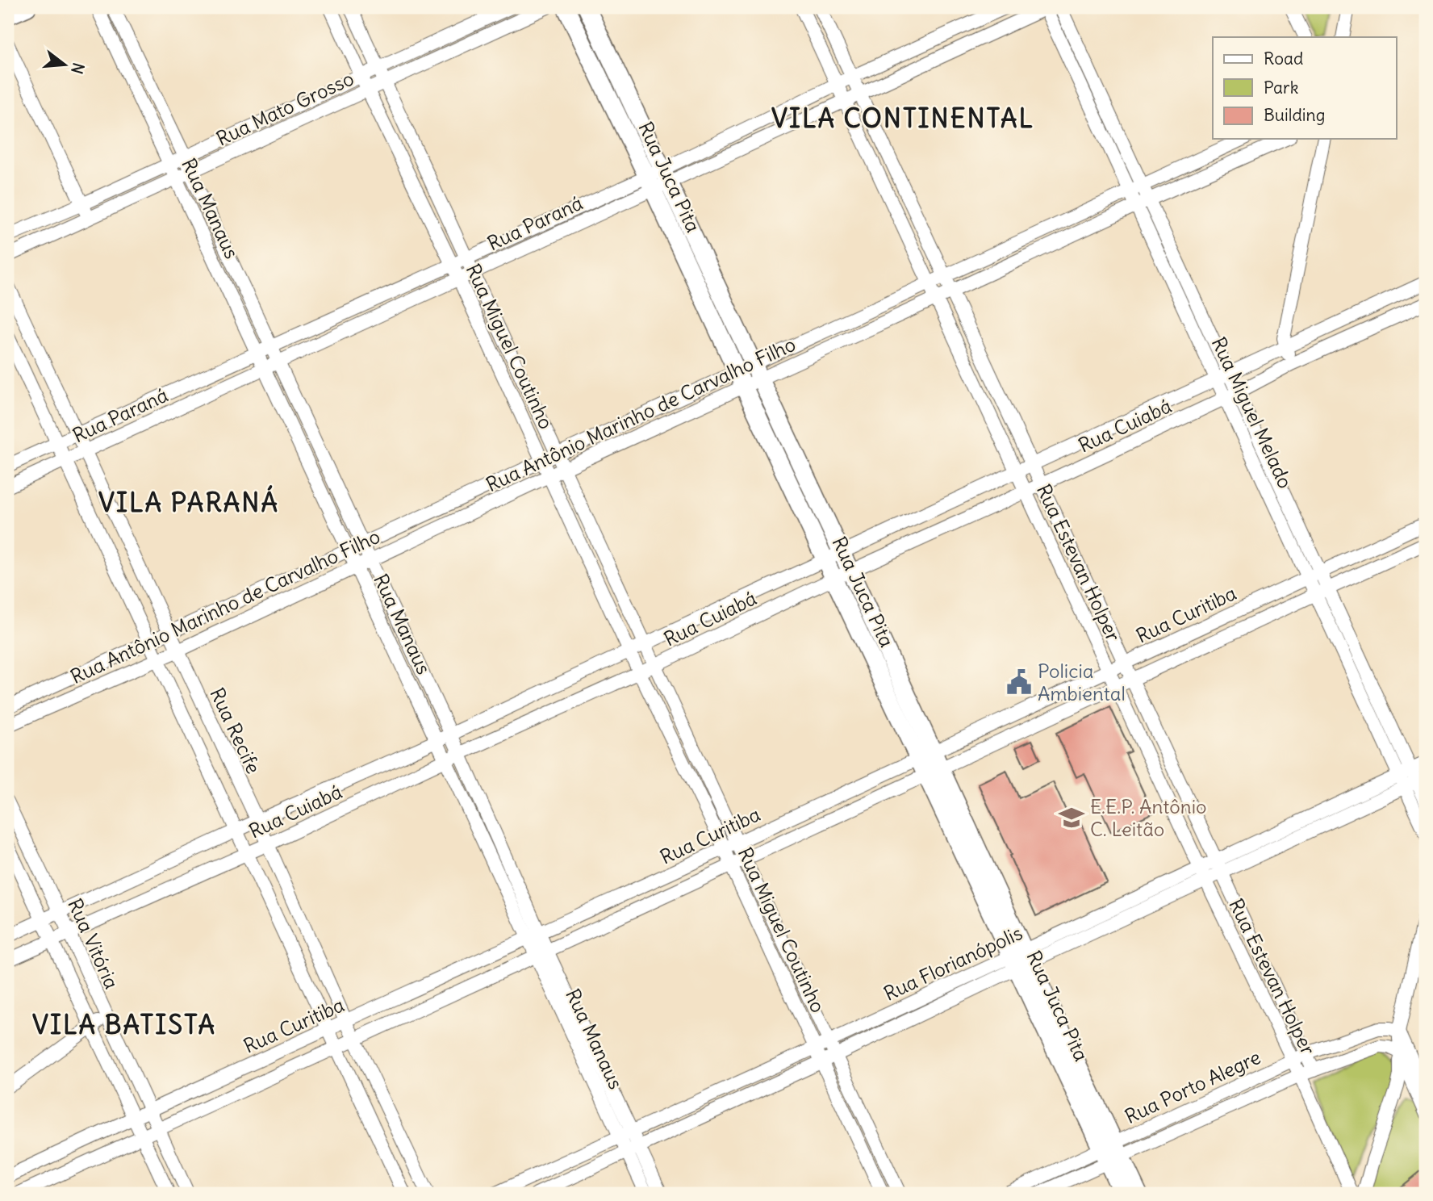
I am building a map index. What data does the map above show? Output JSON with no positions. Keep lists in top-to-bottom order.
{
  "streets": {
    "street": [
      "Rua Mato Grosso",
      "Rua Juca Pita",
      "Rua Manaus",
      "Rua Paraná",
      "Rua Miguel Coutinho",
      "Rua Miguel Melado",
      "Rua Antônio Marinho de Carvalho Filho",
      "Rua Cuiabá",
      "Rua Estevan Holper",
      "Rua Curitiba",
      "Rua Recife",
      "Rua Vitória",
      "Rua Florianópolis",
      "Rua Porto Alegre"
    ]
  },
  "crossings": [
    ["Rua Mato Grosso", "Rua Manaus"],
    ["Rua Mato Grosso", "Rua Miguel Coutinho"],
    ["Rua Juca Pita", "Rua Paraná"],
    ["Rua Juca Pita", "Rua Antônio Marinho de Carvalho Filho"],
    ["Rua Juca Pita", "Rua Cuiabá"],
    ["Rua Juca Pita", "Rua Curitiba"],
    ["Rua Juca Pita", "Rua Florianópolis"],
    ["Rua Juca Pita", "Rua Porto Alegre"],
    ["Rua Manaus", "Rua Paraná"],
    ["Rua Manaus", "Rua Antônio Marinho de Carvalho Filho"],
    ["Rua Manaus", "Rua Cuiabá"],
    ["Rua Manaus", "Rua Curitiba"],
    ["Rua Manaus", "Rua Florianópolis"],
    ["Rua Paraná", "Rua Miguel Coutinho"],
    ["Rua Paraná", "Rua Miguel Melado"],
    ["Rua Paraná", "Rua Estevan Holper"],
    ["Rua Paraná", "Rua Recife"],
    ["Rua Miguel Coutinho", "Rua Antônio Marinho de Carvalho Filho"],
    ["Rua Miguel Coutinho", "Rua Cuiabá"],
    ["Rua Miguel Coutinho", "Rua Curitiba"],
    ["Rua Miguel Coutinho", "Rua Florianópolis"],
    ["Rua Miguel Melado", "Rua Antônio Marinho de Carvalho Filho"],
    ["Rua Miguel Melado", "Rua Cuiabá"],
    ["Rua Miguel Melado", "Rua Curitiba"],
    ["Rua Miguel Melado", "Rua Florianópolis"],
    ["Rua Antônio Marinho de Carvalho Filho", "Rua Estevan Holper"],
    ["Rua Antônio Marinho de Carvalho Filho", "Rua Recife"],
    ["Rua Cuiabá", "Rua Estevan Holper"],
    ["Rua Cuiabá", "Rua Recife"],
    ["Rua Cuiabá", "Rua Vitória"],
    ["Rua Estevan Holper", "Rua Curitiba"],
    ["Rua Estevan Holper", "Rua Florianópolis"],
    ["Rua Estevan Holper", "Rua Porto Alegre"],
    ["Rua Curitiba", "Rua Recife"],
    ["Rua Curitiba", "Rua Vitória"]
  ],
  "districts": ["VILA CONTINENTAL", "VILA PARANÁ", "VILA BATISTA"],
  "places": {
    "public building": ["Policia Ambiental"],
    "school or university": ["E.E.P. Antônio C. Leitão"]
  },
  "legend": ["Road", "Park", "Building"],
  "north": "right"
}
